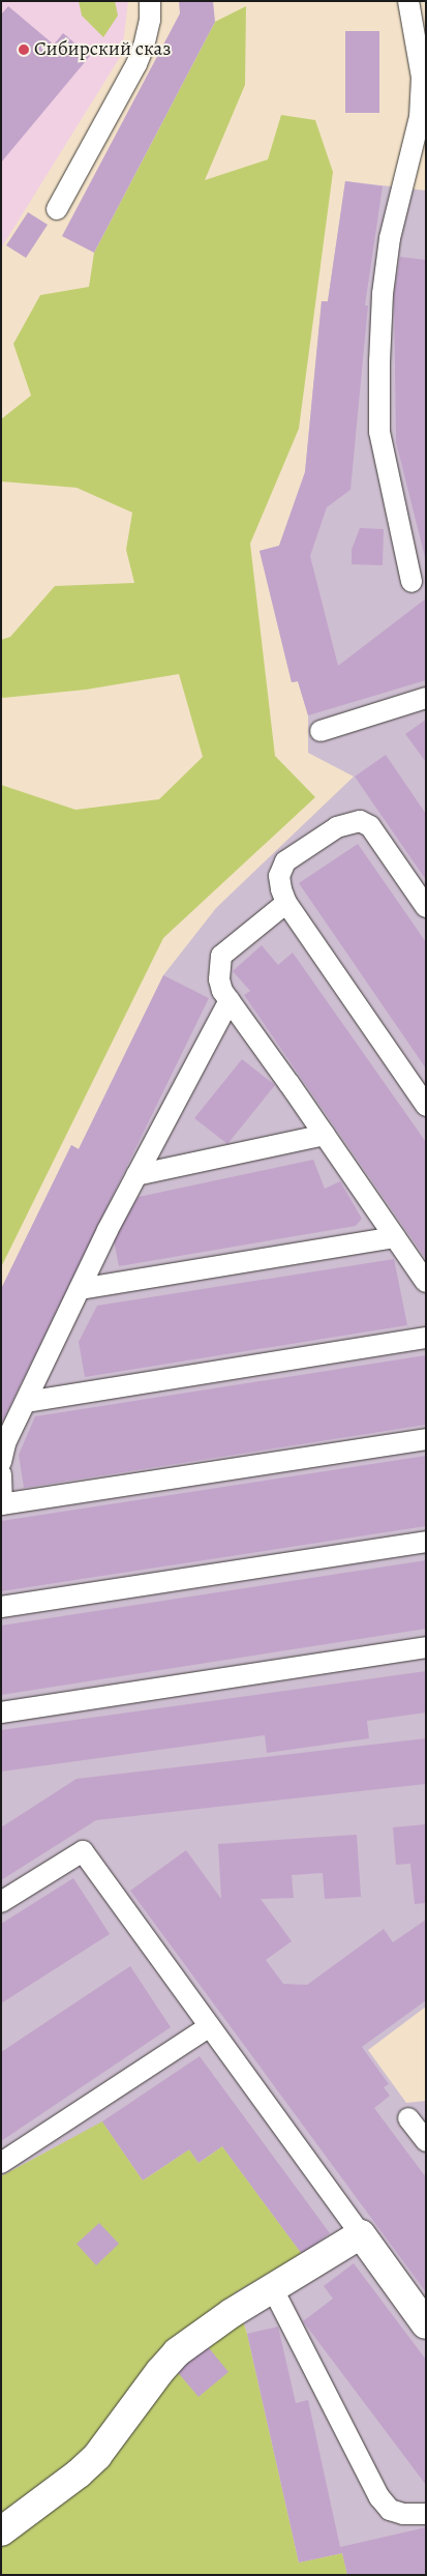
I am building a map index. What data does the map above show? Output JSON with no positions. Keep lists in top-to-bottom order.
{
  "places": ["Сибирский сказ"]
}
